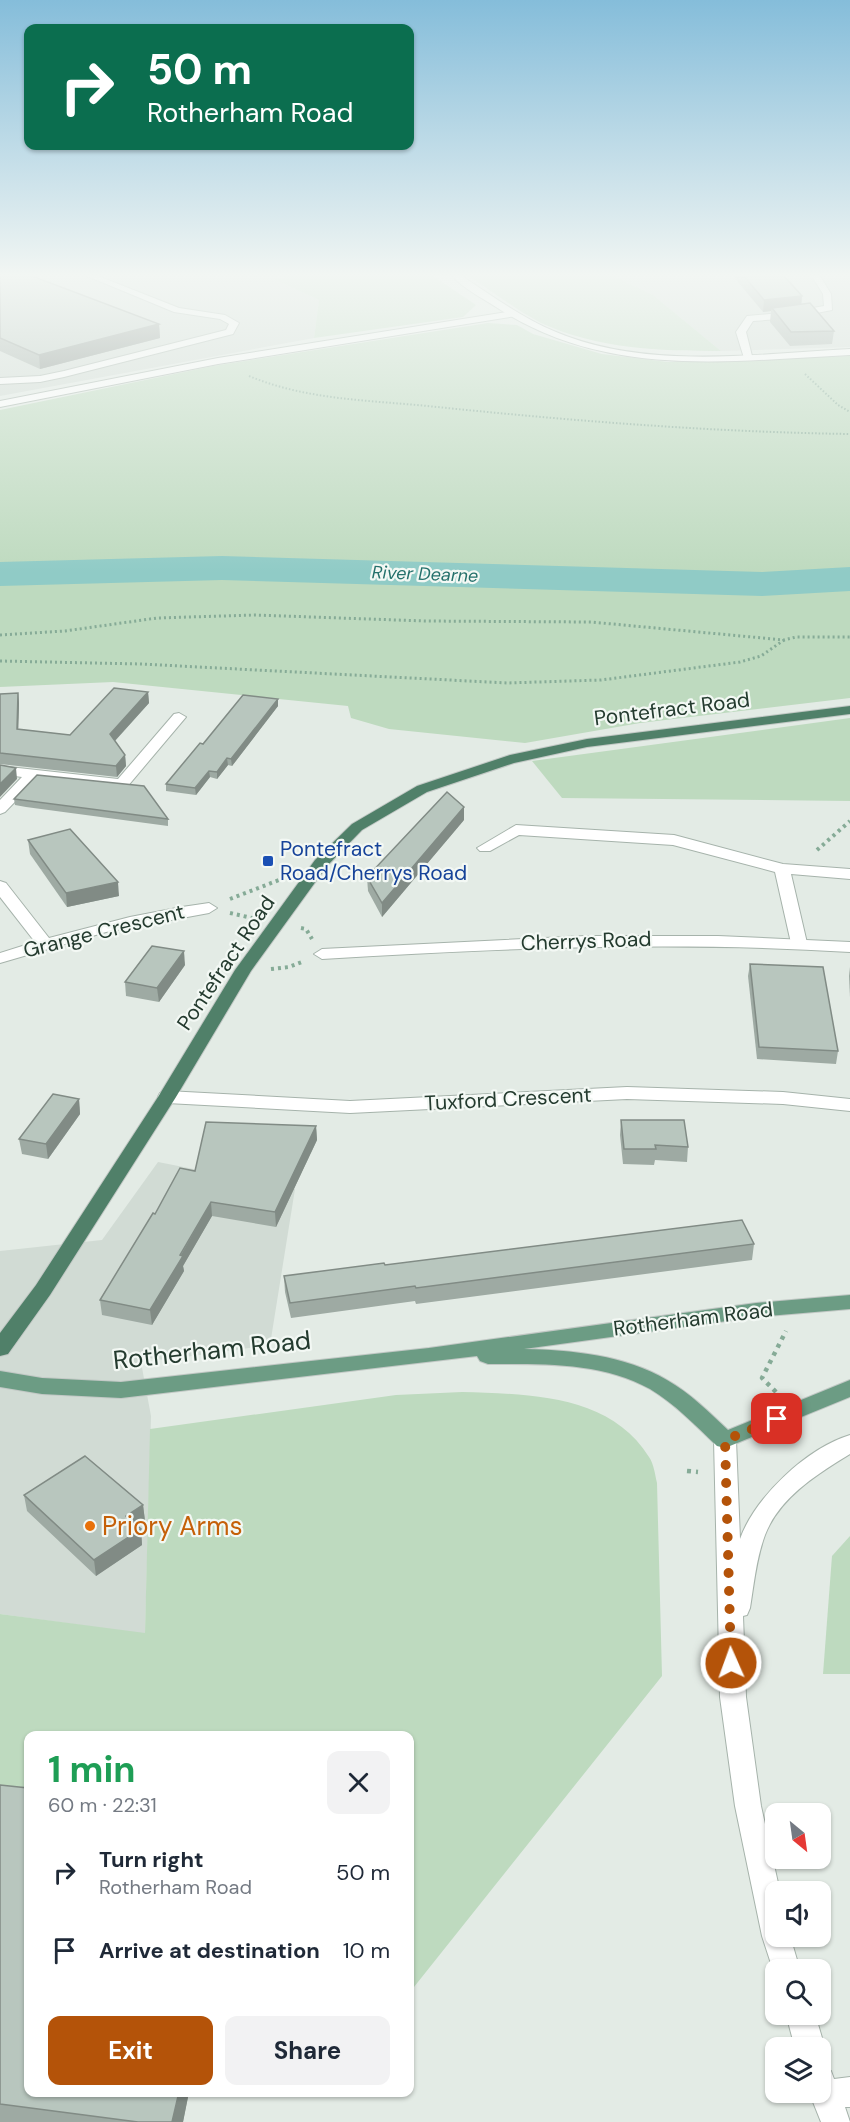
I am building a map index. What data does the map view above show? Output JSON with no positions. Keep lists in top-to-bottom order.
{
  "streets": {
    "highway": ["Pontefract Road"],
    "main road": ["Rotherham Road"],
    "street": ["Grange Crescent", "Cherrys Road", "Tuxford Crescent"]
  },
  "crossings": [
    ["Pontefract Road", "Tuxford Crescent"]
  ],
  "water": ["River Dearne"],
  "places": {
    "transit": ["Pontefract Road/Cherrys Road"],
    "other": ["Priory Arms"]
  },
  "north": "bottom right",
  "page": {
    "turn": ["50 m", "Rotherham Road"],
    "heading": ["1 min", "60 m · 22:31"],
    "list": [
      {
        "name": "Turn right",
        "note": "Rotherham Road",
        "value": "50 m"
      },
      {
        "name": "Arrive at destination",
        "value": "10 m"
      }
    ],
    "buttons": ["Exit", "Share"]
  }
}
